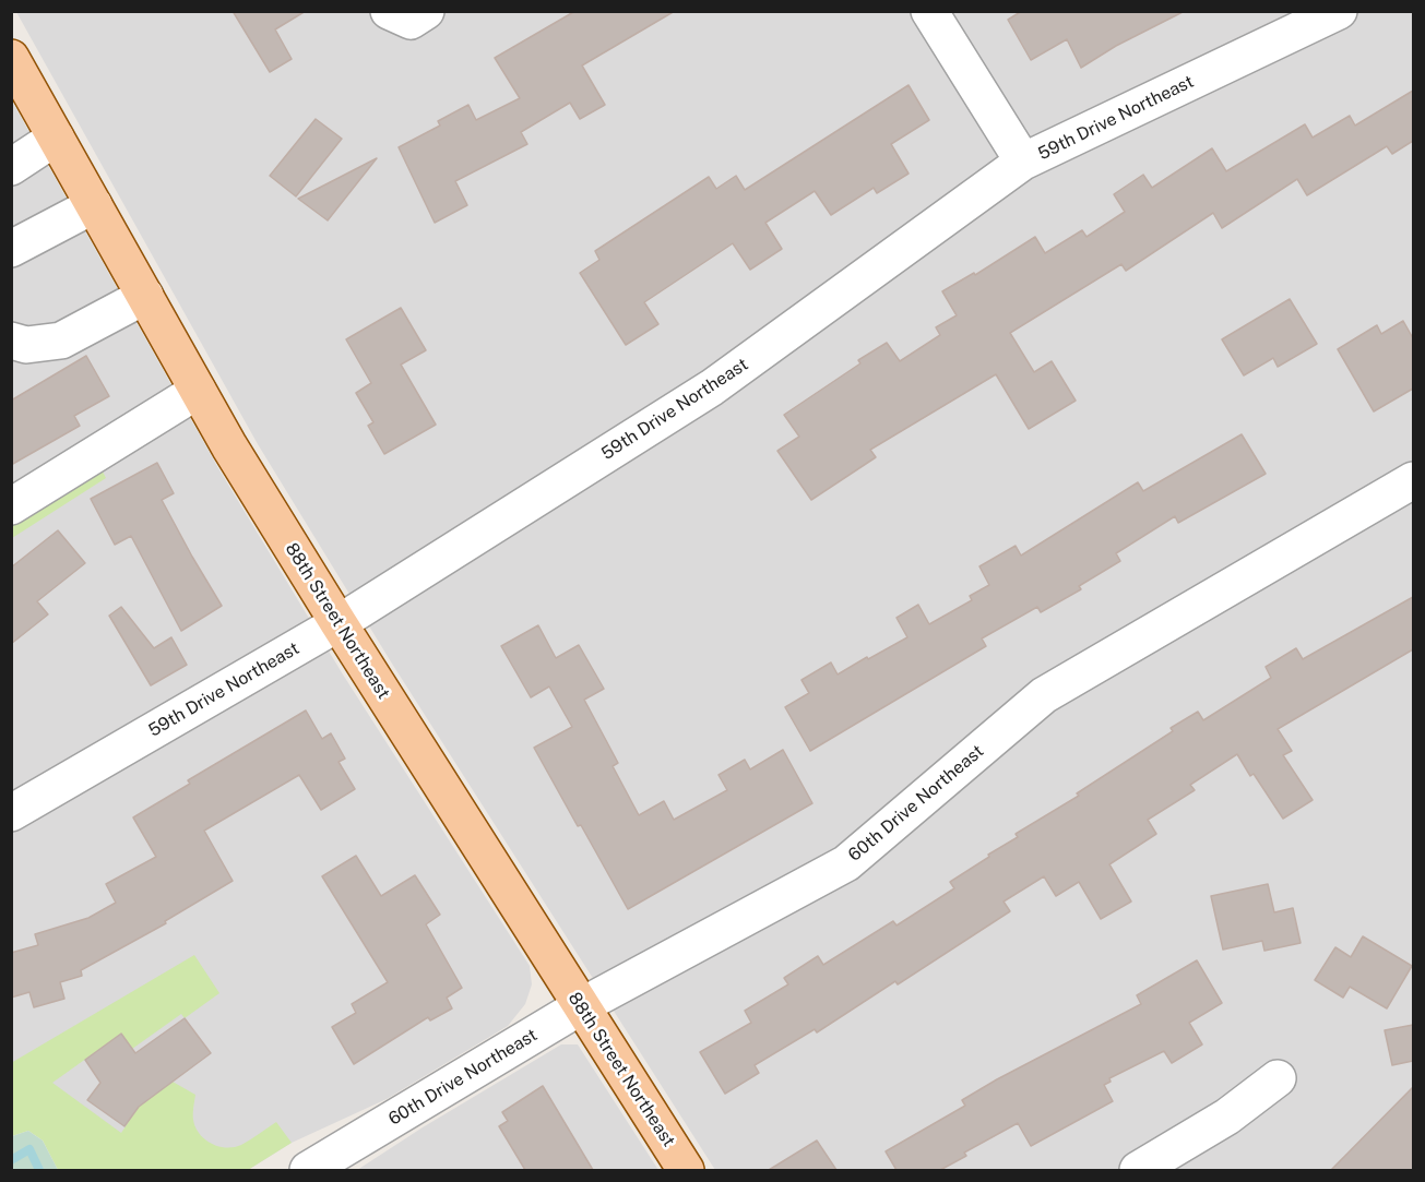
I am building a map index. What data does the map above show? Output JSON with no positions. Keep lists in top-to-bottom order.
{
  "streets": {
    "main road": ["88th Street Northeast"],
    "street": ["59th Drive Northeast", "60th Drive Northeast"]
  },
  "crossings": [
    ["59th Drive Northeast", "88th Street Northeast"],
    ["88th Street Northeast", "60th Drive Northeast"]
  ]
}
